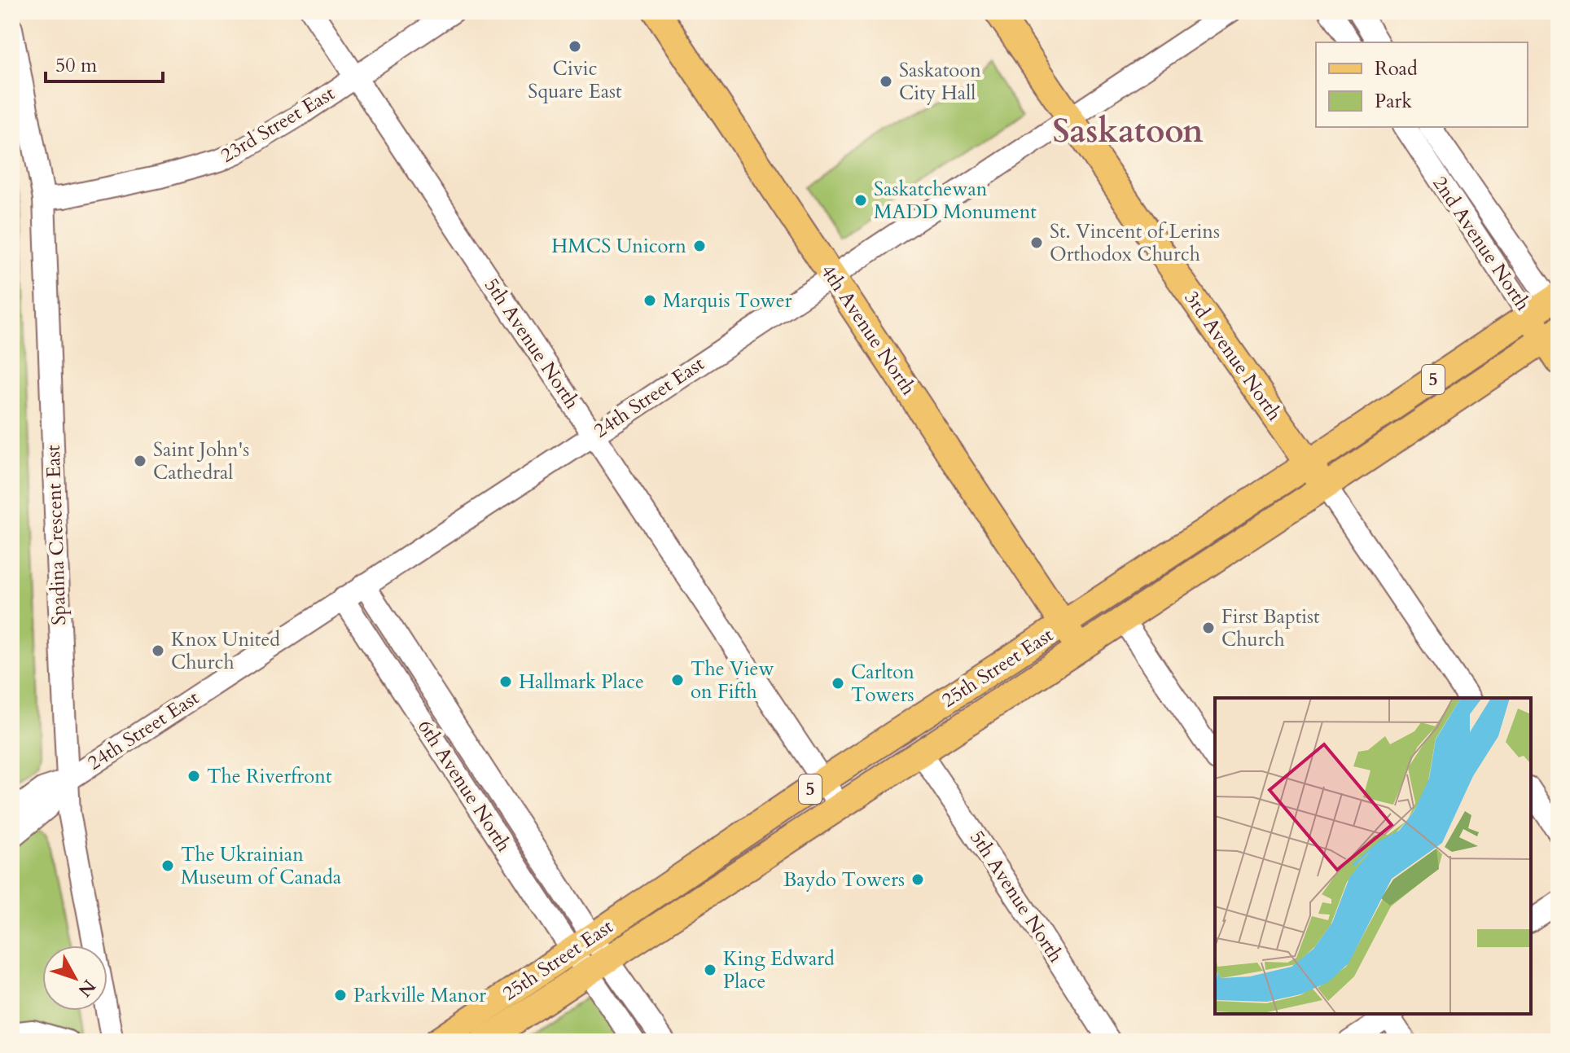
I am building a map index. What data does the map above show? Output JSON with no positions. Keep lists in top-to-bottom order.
{
  "streets": {
    "main road": [
      "2nd Avenue North",
      "4th Avenue North",
      "3rd Avenue North",
      "5",
      "25th Street East"
    ],
    "street": [
      "23rd Street East",
      "5th Avenue North",
      "24th Street East",
      "Spadina Crescent East",
      "6th Avenue North"
    ]
  },
  "crossings": [
    ["23rd Street East", "5th Avenue North"],
    ["23rd Street East", "Spadina Crescent East"],
    ["2nd Avenue North", "25th Street East"],
    ["4th Avenue North", "24th Street East"],
    ["4th Avenue North", "25th Street East"],
    ["5th Avenue North", "24th Street East"],
    ["5th Avenue North", "25th Street East"],
    ["3rd Avenue North", "24th Street East"],
    ["3rd Avenue North", "25th Street East"],
    ["24th Street East", "Spadina Crescent East"],
    ["24th Street East", "6th Avenue North"],
    ["25th Street East", "6th Avenue North"]
  ],
  "districts": ["Saskatoon"],
  "places": [
    "Civic Square East",
    "Saskatoon City Hall",
    "Saskatchewan MADD Monument",
    "St. Vincent of Lerins Orthodox Church",
    "HMCS Unicorn",
    "Marquis Tower",
    "Saint John's Cathedral",
    "First Baptist Church",
    "Knox United Church",
    "The View on Fifth",
    "Hallmark Place",
    "Carlton Towers",
    "The Riverfront",
    "The Ukrainian Museum of Canada",
    "Baydo Towers",
    "King Edward Place",
    "Parkville Manor"
  ],
  "legend": ["Road", "Park"],
  "scale_bar": "50 m",
  "north": "bottom right"
}
